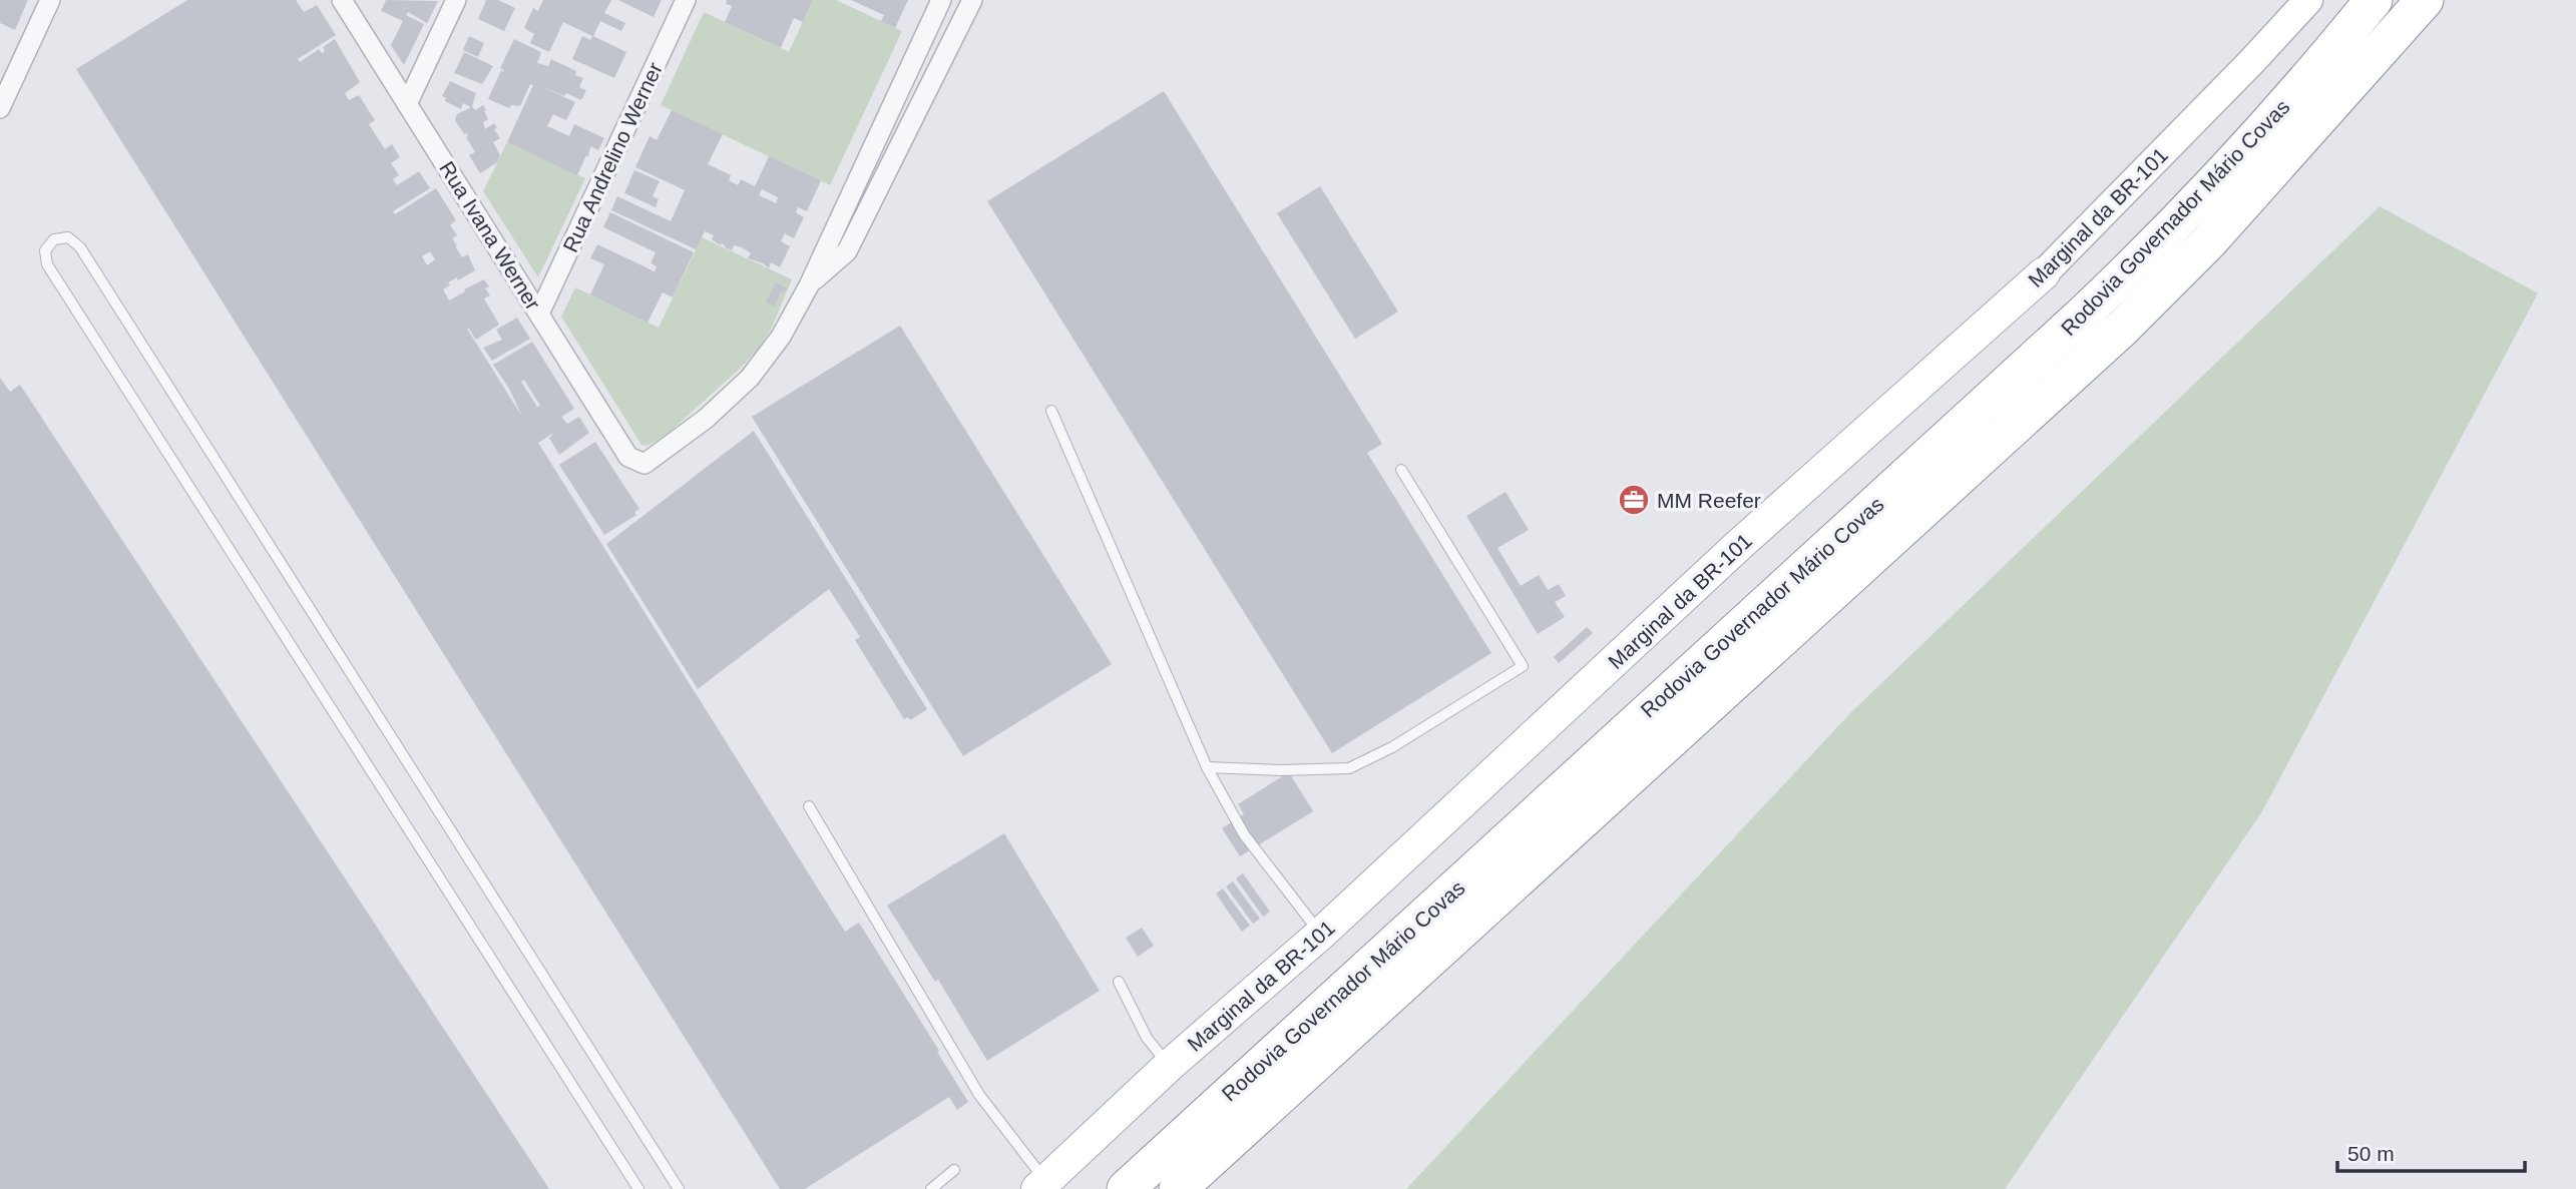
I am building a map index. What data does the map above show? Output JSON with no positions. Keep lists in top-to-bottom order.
{
  "streets": {
    "highway": ["Rodovia Governador Mário Covas"],
    "main road": ["Marginal da BR-101"],
    "street": ["Rua Andrelino Werner", "Rua Ivana Werner"]
  },
  "crossings": [
    ["Rua Andrelino Werner", "Rua Ivana Werner"]
  ],
  "places": {
    "office": ["MM Reefer"]
  },
  "scale_bar": "50 m"
}
